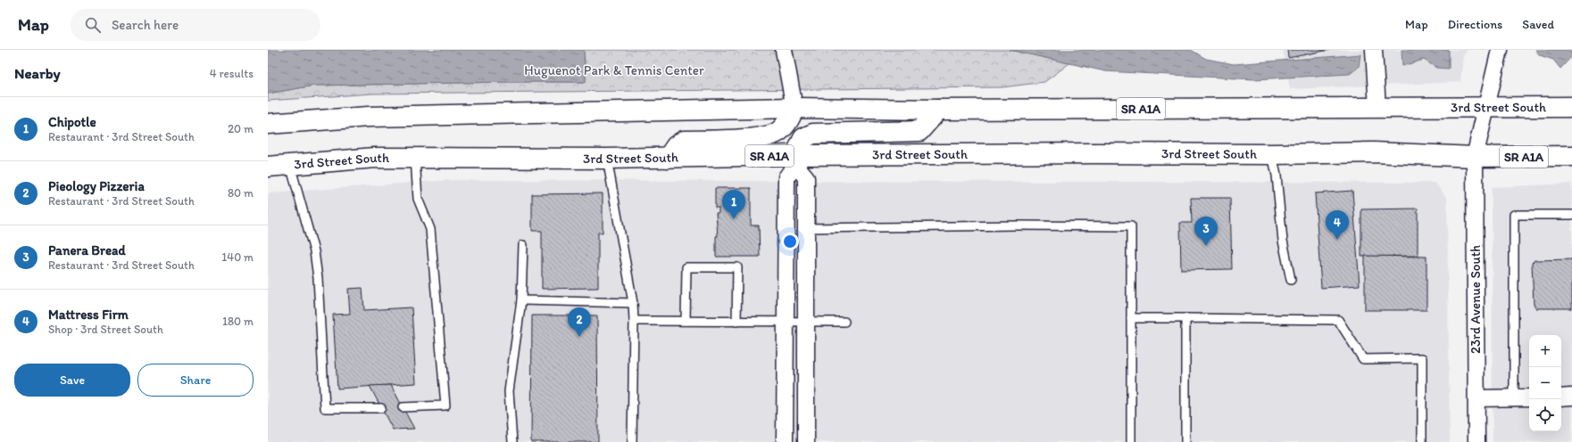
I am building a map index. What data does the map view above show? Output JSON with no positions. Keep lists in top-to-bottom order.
{
  "streets": {
    "main road": ["3rd Street South", "SR A1A"],
    "street": ["23rd Avenue South"]
  },
  "crossings": [
    ["3rd Street South", "23rd Avenue South"]
  ],
  "parks": ["Huguenot Park & Tennis Center"],
  "page": {
    "header": "Map",
    "search": "Search here",
    "nav": ["Map", "Directions", "Saved"],
    "heading": ["Nearby", "4 results"],
    "list": [
      {
        "mark": "1",
        "name": "Chipotle",
        "note": "Restaurant · 3rd Street South",
        "value": "20 m"
      },
      {
        "mark": "2",
        "name": "Pieology Pizzeria",
        "note": "Restaurant · 3rd Street South",
        "value": "80 m"
      },
      {
        "mark": "3",
        "name": "Panera Bread",
        "note": "Restaurant · 3rd Street South",
        "value": "140 m"
      },
      {
        "mark": "4",
        "name": "Mattress Firm",
        "note": "Shop · 3rd Street South",
        "value": "180 m"
      }
    ],
    "pins": [
      "1",
      "4",
      "3",
      "2"
    ],
    "map_buttons": ["+", "−"],
    "buttons": ["Save", "Share"]
  }
}
